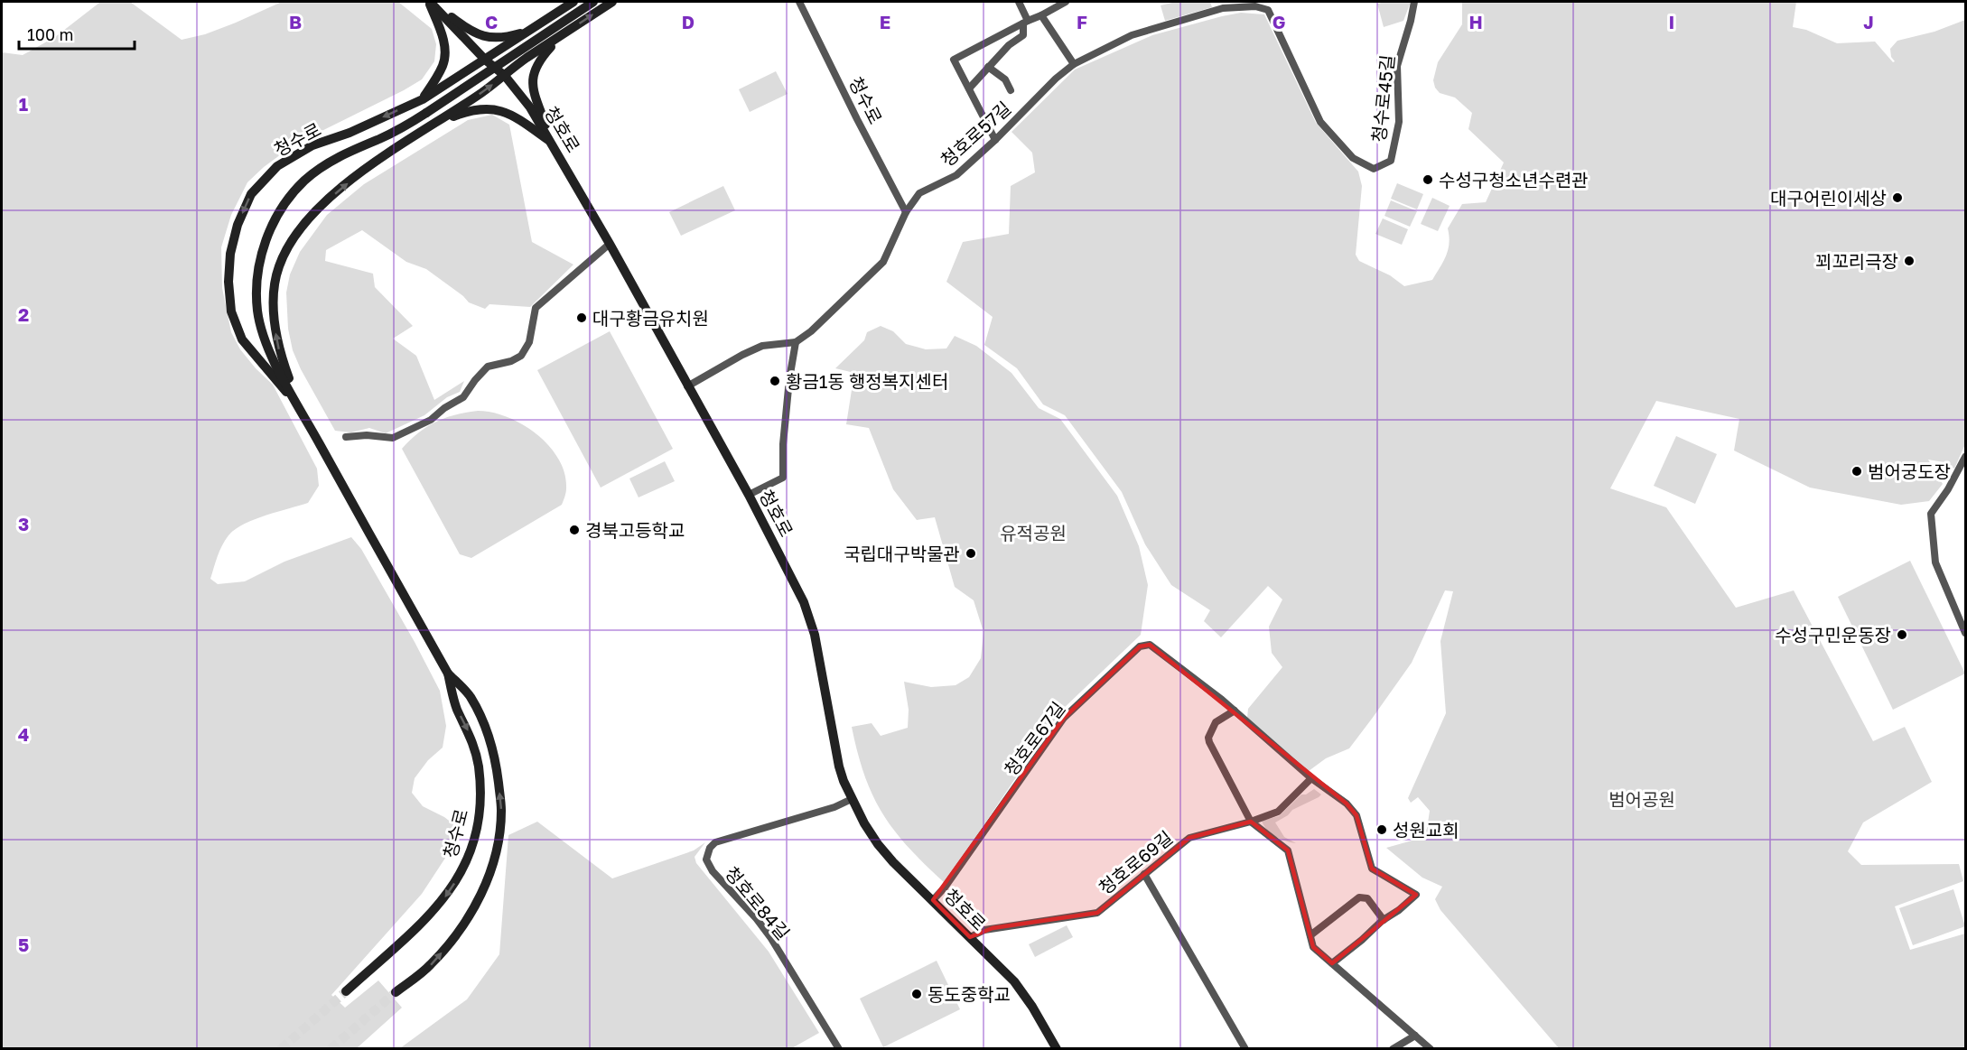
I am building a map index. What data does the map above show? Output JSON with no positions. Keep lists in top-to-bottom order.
{
  "streets": {
    "main road": ["청수로", "청호로"],
    "street": [
      "청수로45길",
      "청호로57길",
      "청호로67길",
      "청호로69길",
      "청호로84길"
    ]
  },
  "crossings": [
    ["청수로45길", "청호로57길"],
    ["청수로", "청호로"],
    ["청수로", "청호로57길"],
    ["청호로", "청호로67길"],
    ["청호로", "청호로69길"],
    ["청호로", "청호로84길"],
    ["청호로67길", "청호로69길"]
  ],
  "parks": ["유적공원", "범어공원"],
  "places": [
    "수성구청소년수련관",
    "대구어린이세상",
    "꾀꼬리극장",
    "대구황금유치원",
    "황금1동 행정복지센터",
    "범어궁도장",
    "경북고등학교",
    "국립대구박물관",
    "수성구민운동장",
    "성원교회",
    "동도중학교"
  ],
  "scale_bar": "100 m",
  "grid": {
    "columns": [
      "B",
      "C",
      "D",
      "E",
      "F",
      "G",
      "H",
      "I",
      "J"
    ],
    "rows": [
      "1",
      "2",
      "3",
      "4",
      "5"
    ]
  }
}
